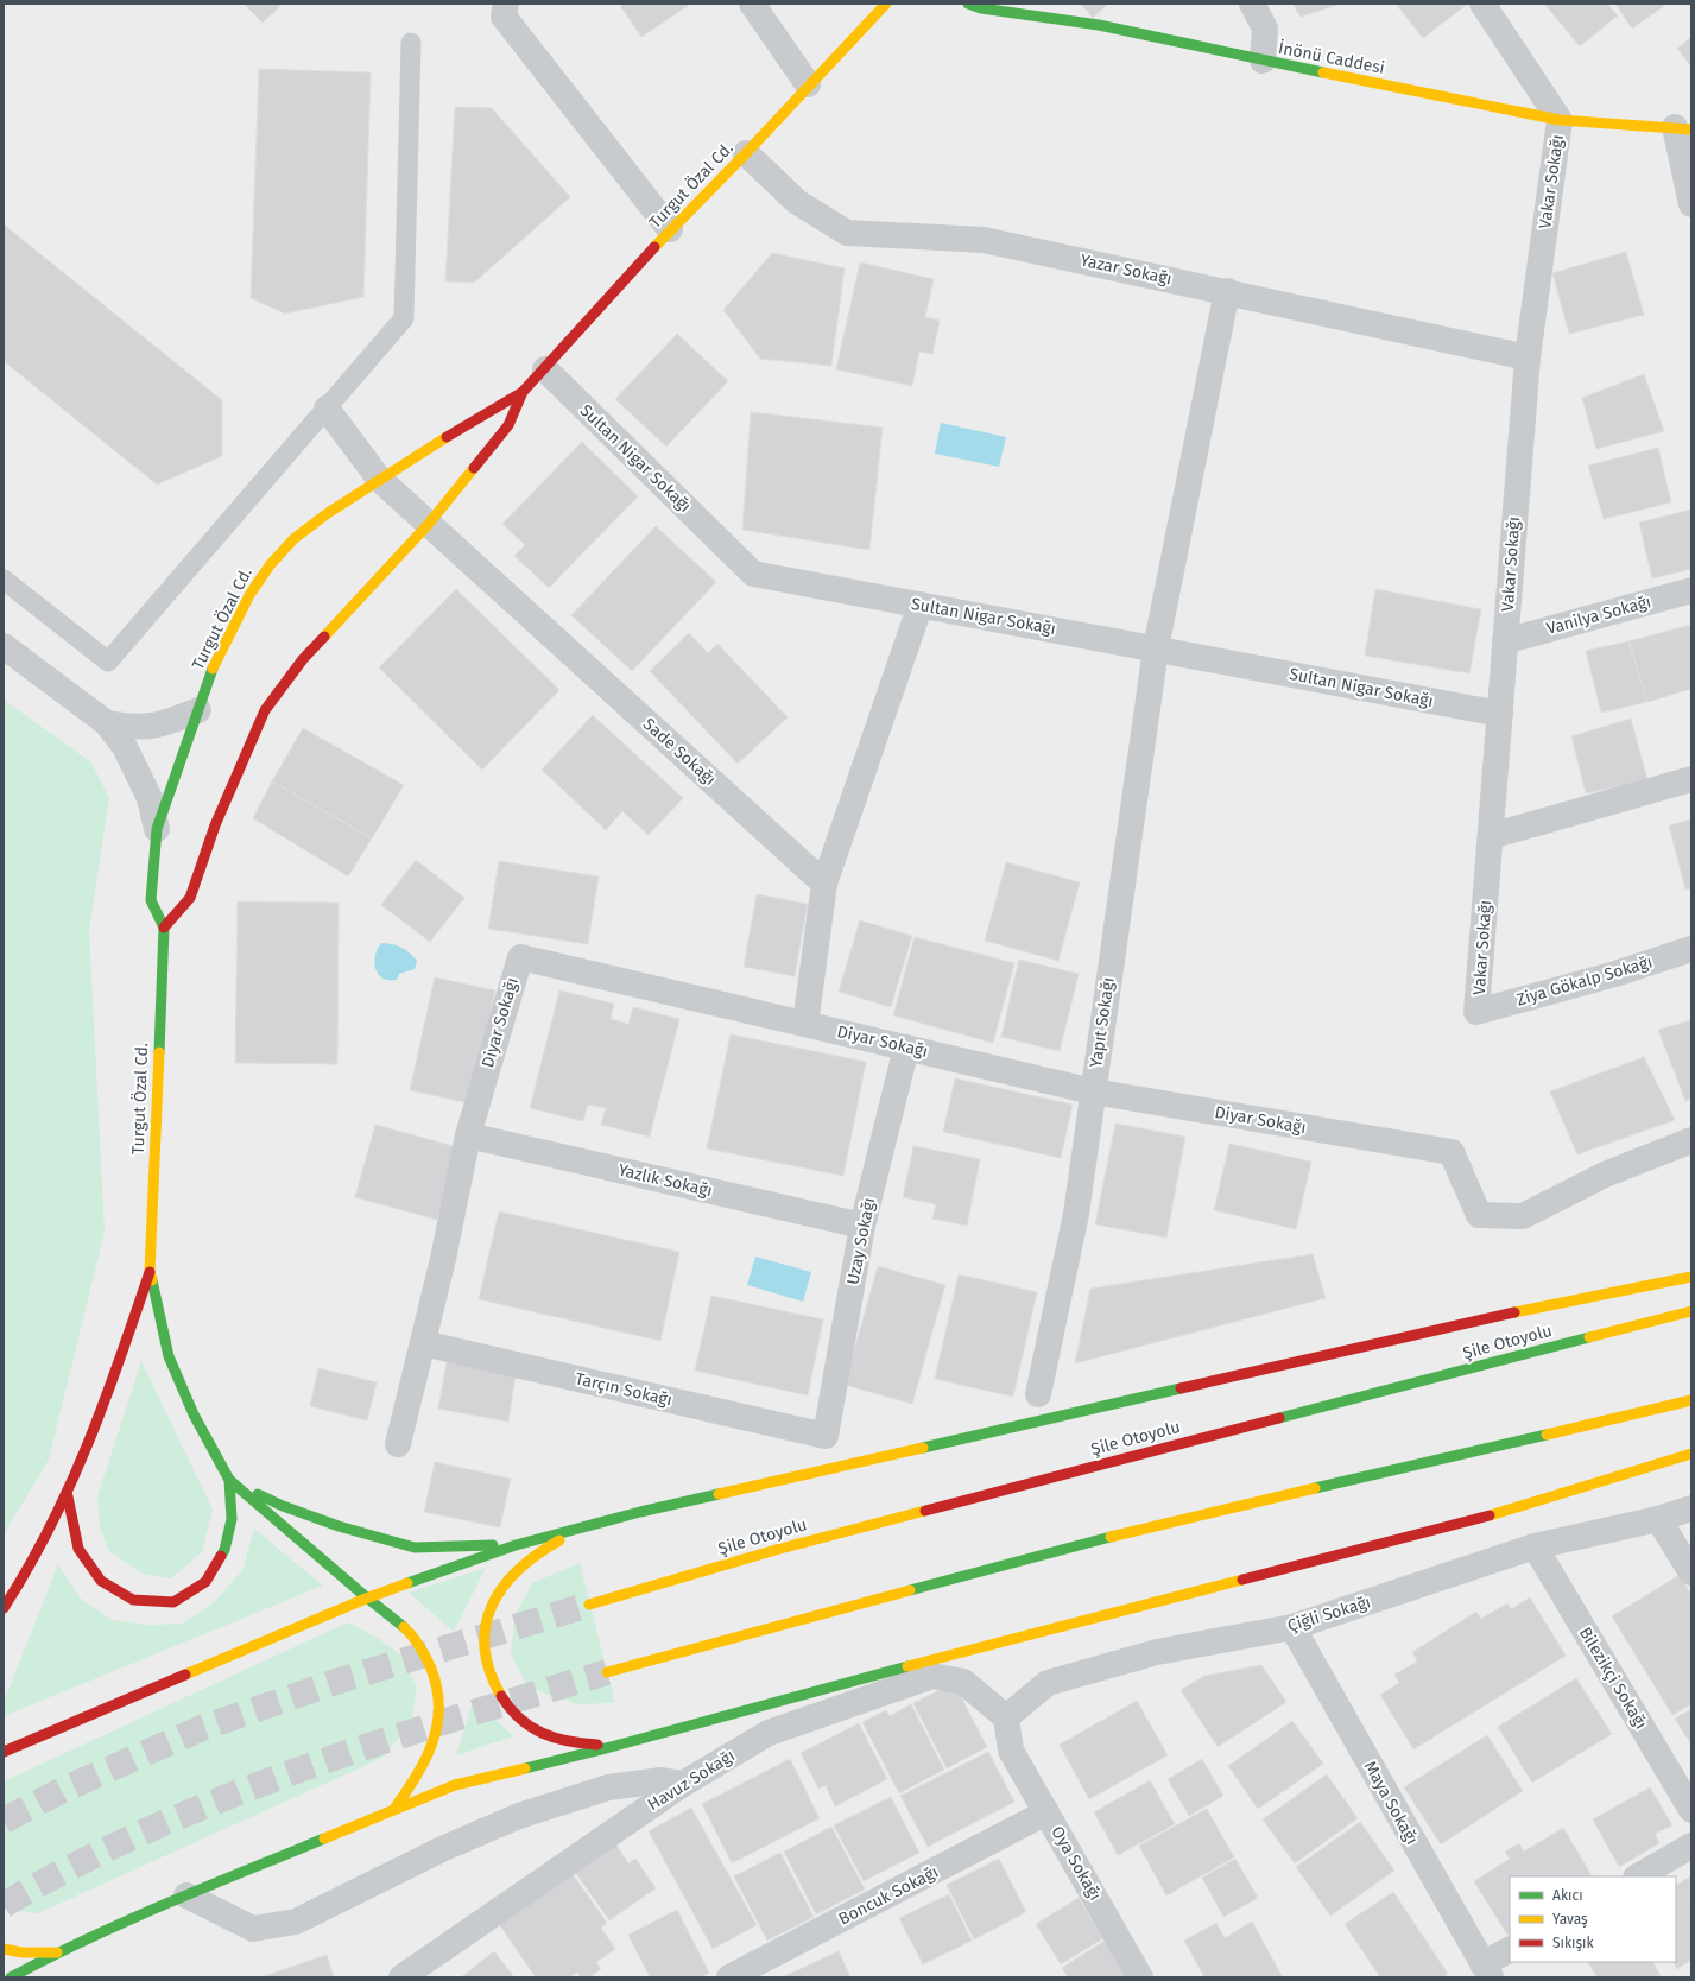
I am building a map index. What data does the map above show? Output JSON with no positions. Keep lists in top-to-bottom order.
{
  "streets": {
    "main road": ["İnönü Caddesi", "Turgut Özal Cd.", "Şile Otoyolu"],
    "street": [
      "Vakar Sokağı",
      "Yazar Sokağı",
      "Sultan Nigar Sokağı",
      "Vanilya Sokağı",
      "Sade Sokağı",
      "Ziya Gökalp Sokağı",
      "Diyar Sokağı",
      "Yapıt Sokağı",
      "Yazlık Sokağı",
      "Uzay Sokağı",
      "Tarçın Sokağı",
      "Çiğli Sokağı",
      "Bilezikçi Sokağı",
      "Havuz Sokağı",
      "Maya Sokağı",
      "Oya Sokağı",
      "Boncuk Sokağı"
    ]
  },
  "crossings": [
    ["İnönü Caddesi", "Vakar Sokağı"],
    ["Vakar Sokağı", "Yazar Sokağı"],
    ["Vakar Sokağı", "Sultan Nigar Sokağı"],
    ["Vakar Sokağı", "Vanilya Sokağı"],
    ["Vakar Sokağı", "Ziya Gökalp Sokağı"],
    ["Turgut Özal Cd.", "Yazar Sokağı"],
    ["Turgut Özal Cd.", "Sultan Nigar Sokağı"],
    ["Turgut Özal Cd.", "Sade Sokağı"],
    ["Yazar Sokağı", "Yapıt Sokağı"],
    ["Sultan Nigar Sokağı", "Yapıt Sokağı"],
    ["Diyar Sokağı", "Yapıt Sokağı"],
    ["Diyar Sokağı", "Yazlık Sokağı"],
    ["Diyar Sokağı", "Uzay Sokağı"],
    ["Diyar Sokağı", "Tarçın Sokağı"],
    ["Yazlık Sokağı", "Uzay Sokağı"],
    ["Uzay Sokağı", "Tarçın Sokağı"],
    ["Çiğli Sokağı", "Bilezikçi Sokağı"],
    ["Çiğli Sokağı", "Havuz Sokağı"],
    ["Çiğli Sokağı", "Maya Sokağı"],
    ["Çiğli Sokağı", "Oya Sokağı"],
    ["Havuz Sokağı", "Oya Sokağı"],
    ["Oya Sokağı", "Boncuk Sokağı"]
  ],
  "legend": ["Akıcı", "Yavaş", "Sıkışık"]
}
